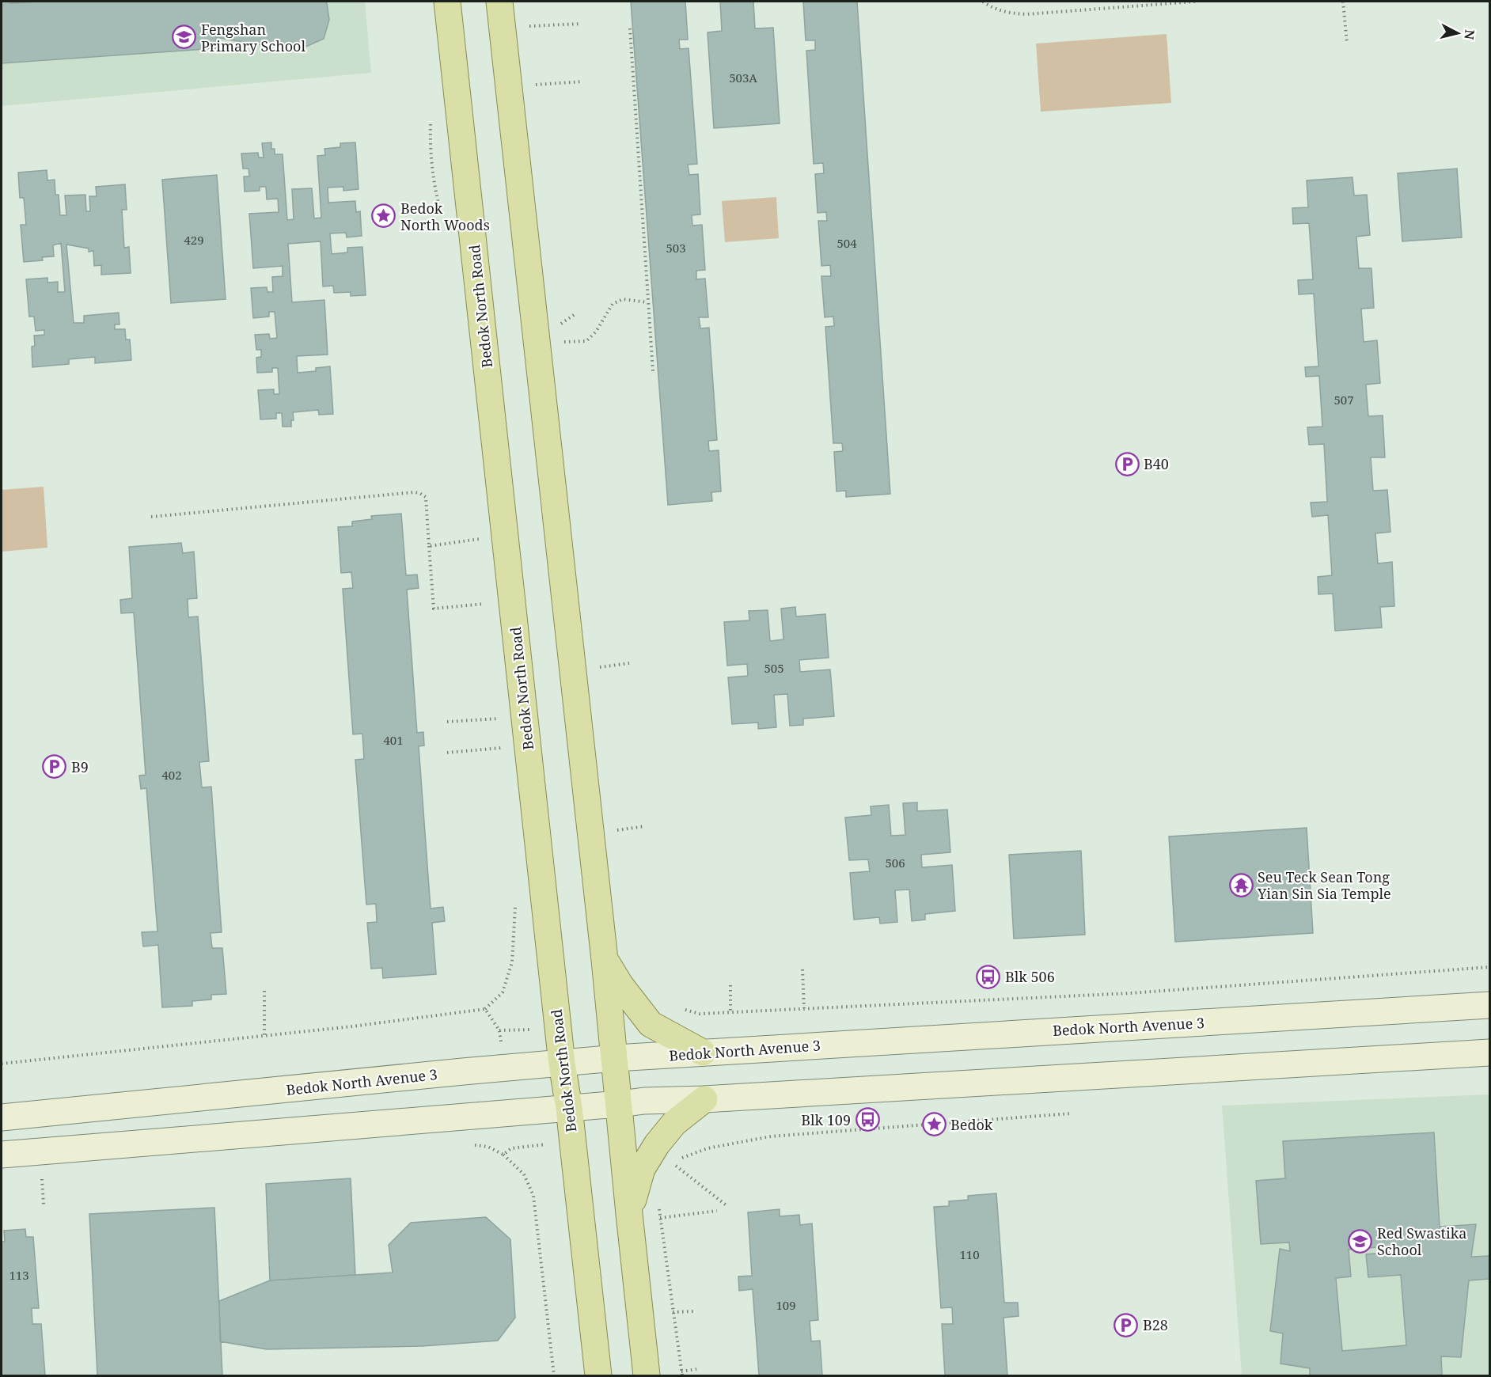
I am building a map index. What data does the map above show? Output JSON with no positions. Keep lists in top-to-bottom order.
{
  "streets": {
    "main road": ["Bedok North Road", "Bedok North Avenue 3"]
  },
  "crossings": [
    ["Bedok North Road", "Bedok North Avenue 3"]
  ],
  "places": {
    "school or university": ["Fengshan Primary School", "Red Swastika School"],
    "place": ["Bedok North Woods", "Bedok"],
    "parking": ["B40", "B9", "B28"],
    "temple": ["Seu Teck Sean Tong Yian Sin Sia Temple"],
    "bus stop": ["Blk 506", "Blk 109"]
  },
  "house_numbers": [
    "503A",
    "429",
    "504",
    "503",
    "507",
    "505",
    "401",
    "402",
    "506",
    "110",
    "113",
    "109"
  ],
  "north": "right"
}
